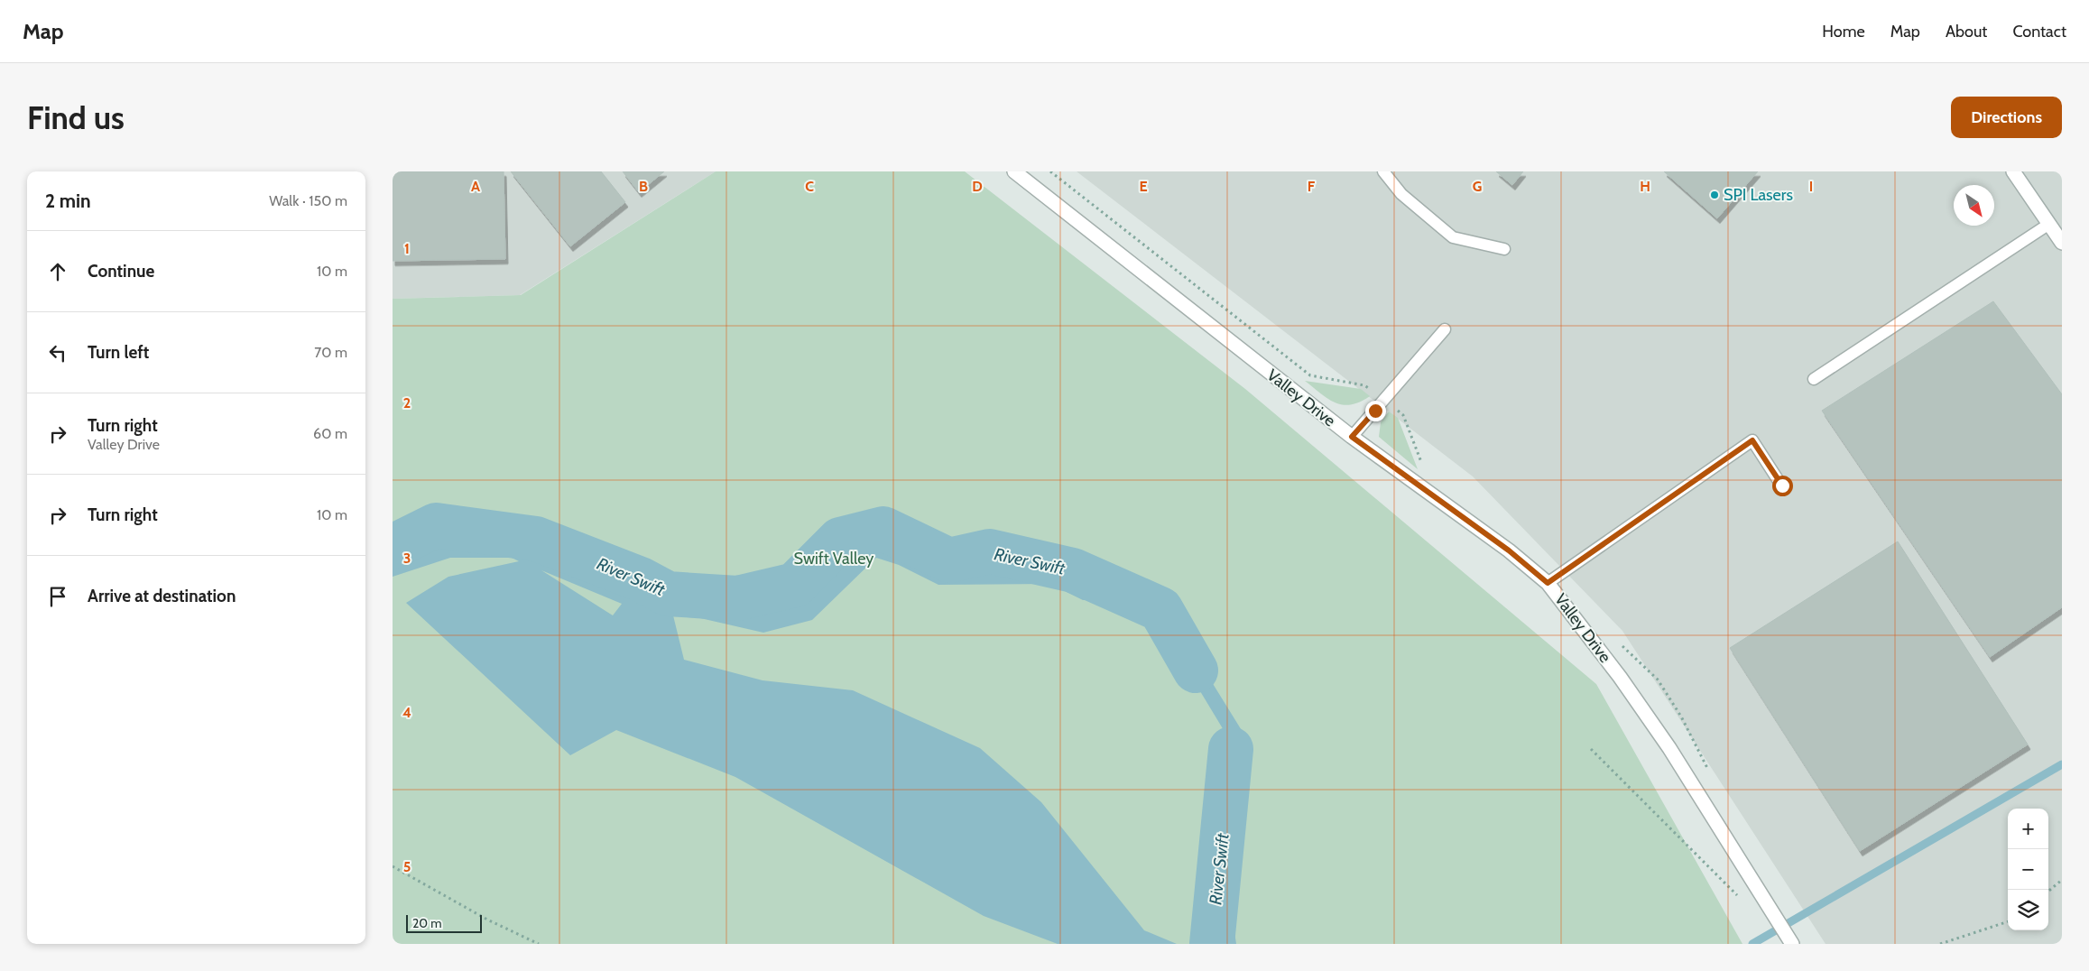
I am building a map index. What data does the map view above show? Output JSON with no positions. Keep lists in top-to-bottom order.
{
  "streets": {
    "street": ["Valley Drive"]
  },
  "water": ["River Swift"],
  "parks": ["Swift Valley"],
  "places": ["SPI Lasers"],
  "scale_bar": "20 m",
  "north": "bottom right",
  "page": {
    "header": "Map",
    "nav": [
      "Home",
      "Map",
      "About",
      "Contact"
    ],
    "buttons": "Directions",
    "title": "Find us",
    "heading": ["2 min", "Walk · 150 m"],
    "list": [
      ["Continue", "10 m"],
      ["Turn left", "70 m"],
      ["Turn right", "Valley Drive", "60 m"],
      ["Turn right", "10 m"],
      "Arrive at destination"
    ],
    "map_buttons": ["+", "−"],
    "scale": "20 m"
  },
  "grid": {
    "columns": [
      "A",
      "B",
      "C",
      "D",
      "E",
      "F",
      "G",
      "H",
      "I"
    ],
    "rows": [
      "1",
      "2",
      "3",
      "4",
      "5"
    ]
  }
}
